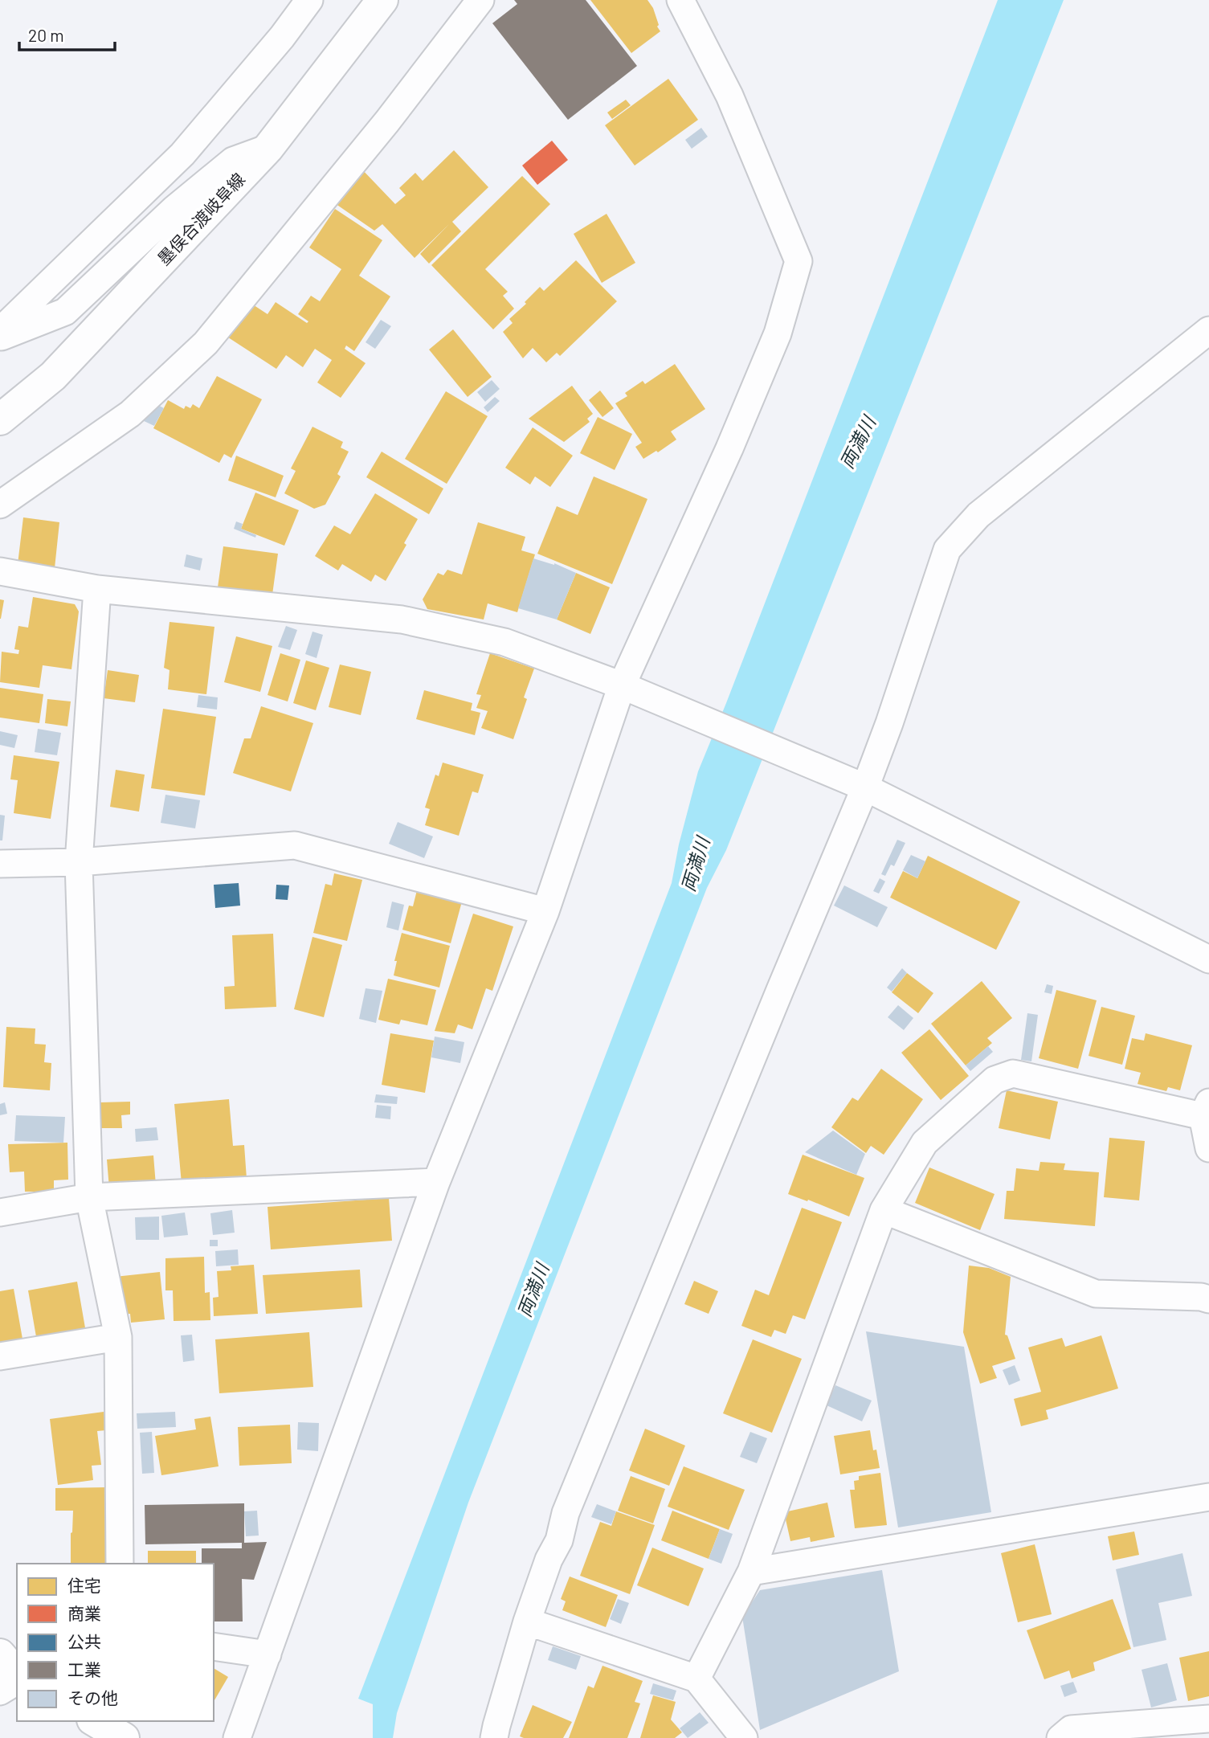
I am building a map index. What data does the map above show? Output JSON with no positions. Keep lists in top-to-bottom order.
{
  "streets": {
    "main road": ["墨俣合渡岐阜線"]
  },
  "water": ["両満川"],
  "legend": [
    "住宅",
    "商業",
    "公共",
    "工業",
    "その他"
  ],
  "scale_bar": "20 m"
}
